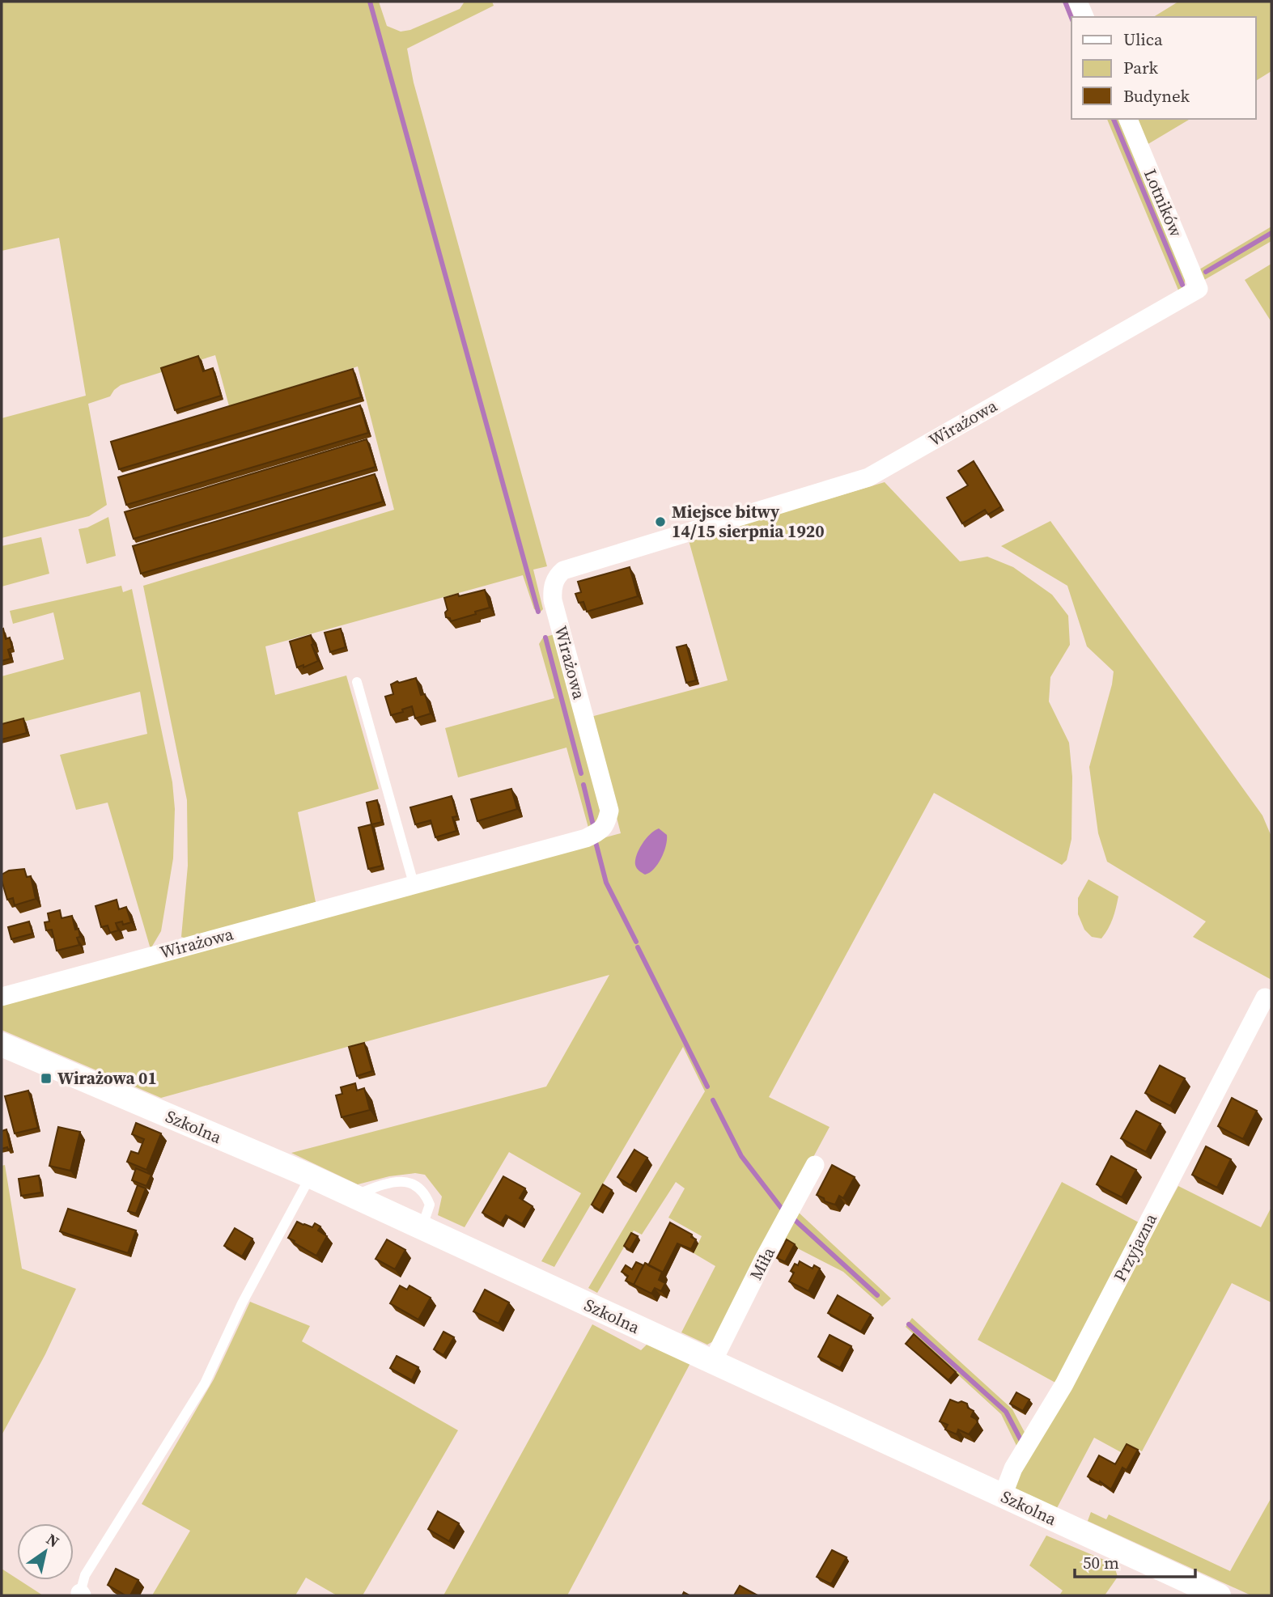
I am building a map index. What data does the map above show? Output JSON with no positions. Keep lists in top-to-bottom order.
{
  "streets": {
    "street": [
      "Lotników",
      "Wirażowa",
      "Szkolna",
      "Przyjazna",
      "Miła"
    ]
  },
  "crossings": [
    ["Lotników", "Wirażowa"],
    ["Szkolna", "Przyjazna"],
    ["Szkolna", "Miła"]
  ],
  "places": {
    "other": ["Miejsce bitwy 14/15 sierpnia 1920"],
    "transit": ["Wirażowa 01"]
  },
  "legend": ["Ulica", "Park", "Budynek"],
  "scale_bar": "50 m",
  "north": "top right"
}
